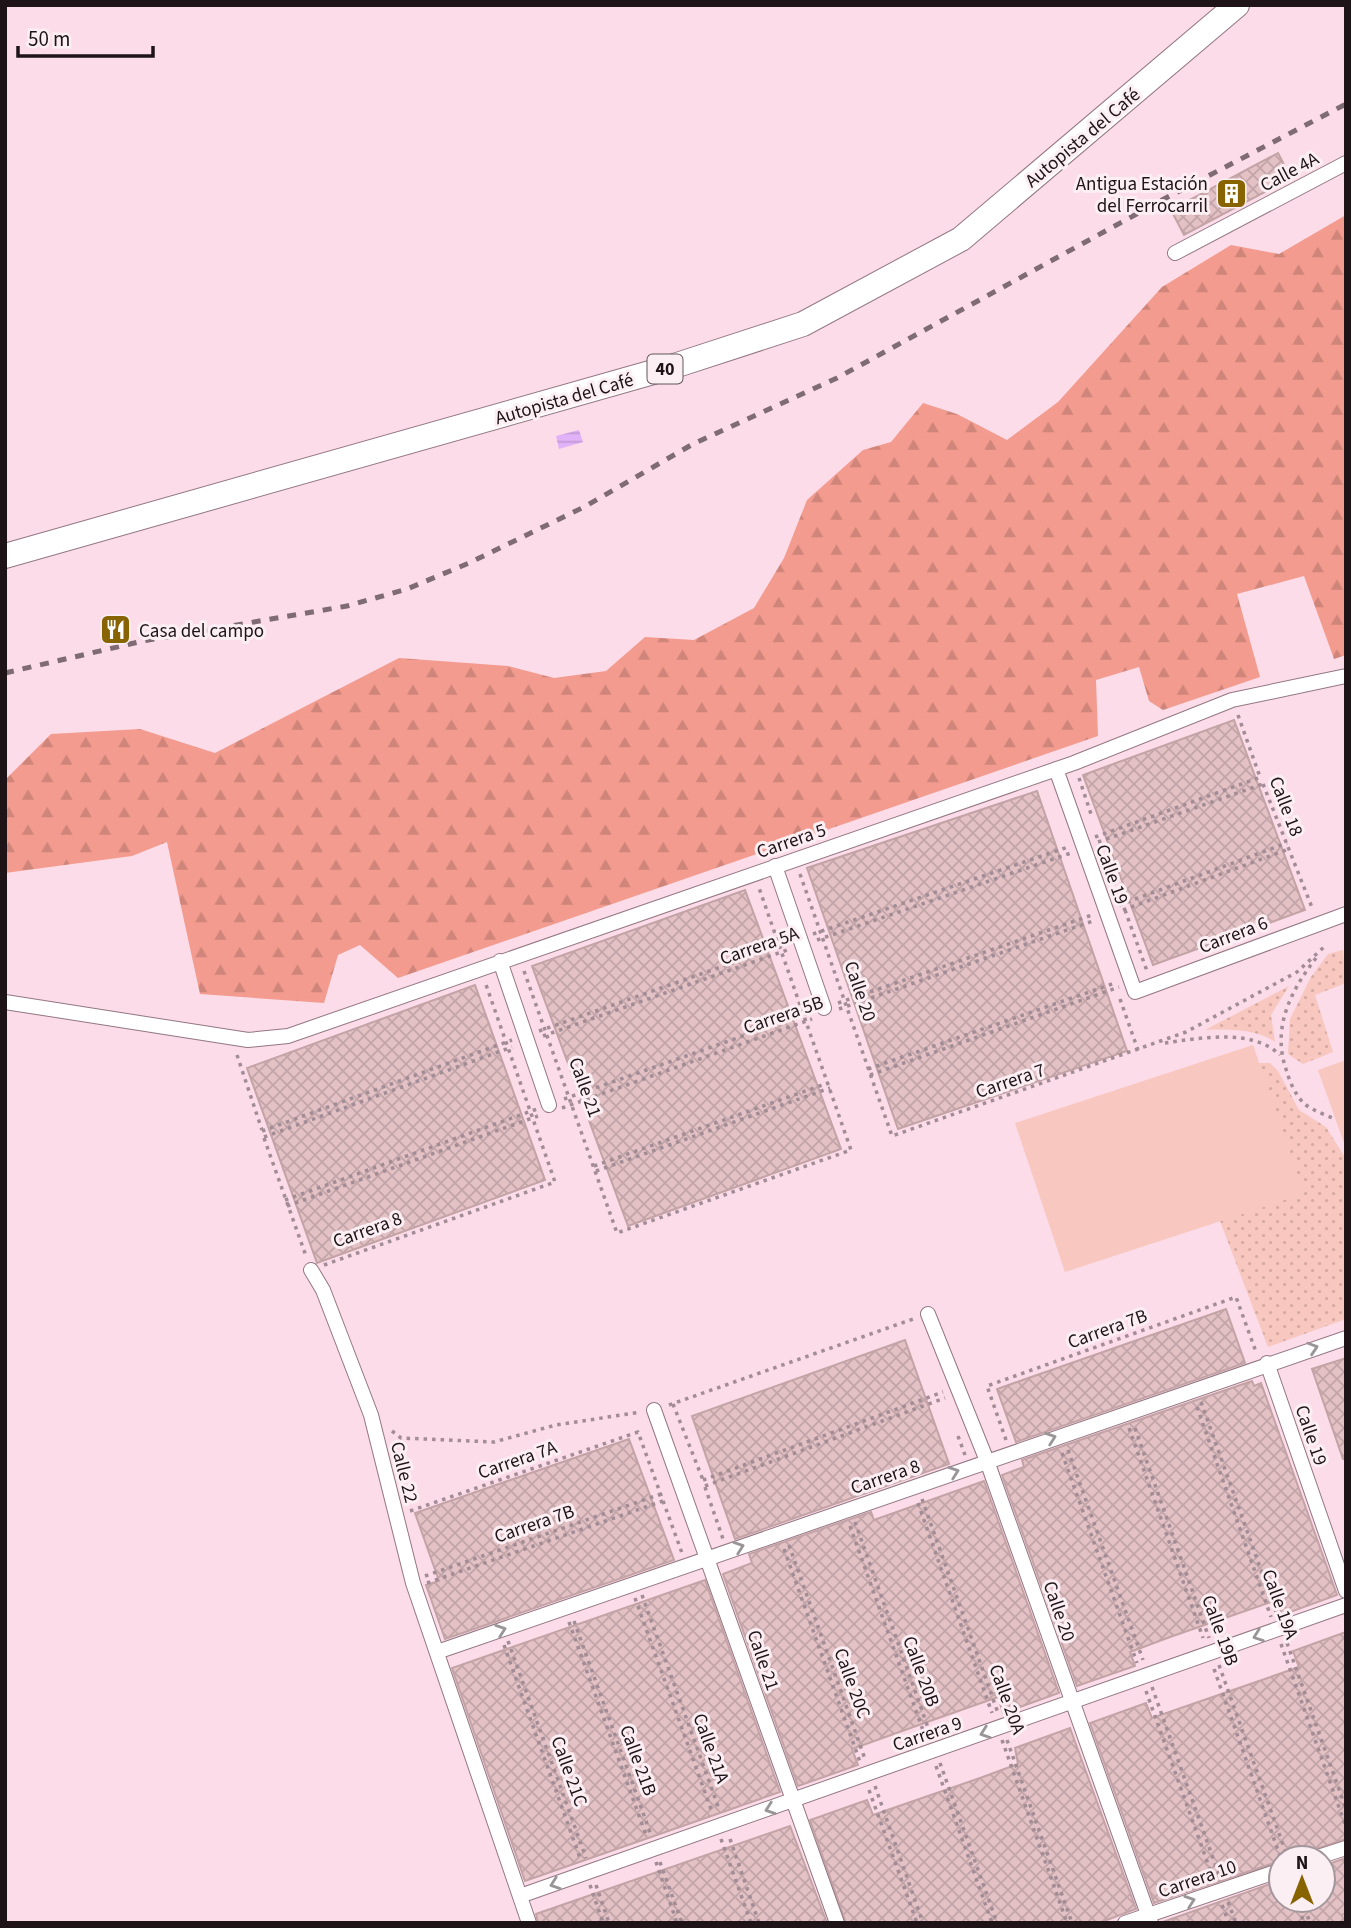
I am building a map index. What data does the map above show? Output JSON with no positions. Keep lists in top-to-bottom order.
{
  "streets": {
    "highway": ["Autopista del Café", "40"],
    "street": [
      "Calle 4A",
      "Carrera 5",
      "Calle 19",
      "Carrera 6",
      "Calle 20",
      "Calle 21",
      "Carrera 8",
      "Calle 22",
      "Carrera 9",
      "Carrera 10"
    ],
    "path": [
      "Calle 18",
      "Carrera 5A",
      "Carrera 5B",
      "Carrera 7",
      "Carrera 7B",
      "Carrera 7A",
      "Calle 19A",
      "Calle 19B",
      "Calle 20B",
      "Calle 20C",
      "Calle 20A",
      "Calle 21A",
      "Calle 21B",
      "Calle 21C"
    ]
  },
  "crossings": [
    ["Calle 18", "Carrera 5"],
    ["Calle 18", "Carrera 6"],
    ["Calle 18", "Carrera 5A"],
    ["Calle 18", "Carrera 5B"],
    ["Carrera 5", "Calle 19"],
    ["Carrera 5", "Calle 20"],
    ["Carrera 5", "Calle 21"],
    ["Calle 19", "Carrera 6"],
    ["Calle 19", "Carrera 5A"],
    ["Calle 19", "Carrera 5B"],
    ["Calle 19", "Carrera 8"],
    ["Calle 19", "Carrera 7B"],
    ["Carrera 5A", "Calle 20"],
    ["Carrera 5A", "Calle 21"],
    ["Calle 20", "Carrera 5B"],
    ["Calle 20", "Carrera 7"],
    ["Calle 20", "Carrera 8"],
    ["Calle 20", "Carrera 9"],
    ["Calle 20", "Carrera 10"],
    ["Carrera 5B", "Calle 21"],
    ["Carrera 5B", "Carrera 8"],
    ["Calle 21", "Carrera 8"],
    ["Calle 21", "Carrera 9"],
    ["Carrera 8", "Carrera 7B"],
    ["Carrera 8", "Calle 22"],
    ["Carrera 8", "Calle 19A"],
    ["Carrera 8", "Calle 19B"],
    ["Carrera 8", "Calle 20B"],
    ["Carrera 8", "Calle 20C"],
    ["Carrera 8", "Calle 20A"],
    ["Carrera 8", "Calle 21A"],
    ["Carrera 8", "Calle 21B"],
    ["Carrera 8", "Calle 21C"],
    ["Carrera 7B", "Carrera 7A"],
    ["Calle 22", "Carrera 9"],
    ["Calle 19A", "Carrera 9"],
    ["Calle 19B", "Carrera 9"],
    ["Calle 20B", "Carrera 9"],
    ["Calle 20C", "Carrera 9"],
    ["Calle 20A", "Carrera 9"],
    ["Carrera 9", "Calle 21A"],
    ["Carrera 9", "Calle 21B"],
    ["Carrera 9", "Calle 21C"]
  ],
  "one_way": ["Carrera 10"],
  "places": {
    "building": ["Antigua Estación del Ferrocarril"],
    "restaurant": ["Casa del campo"]
  },
  "scale_bar": "50 m",
  "north": "top"
}
